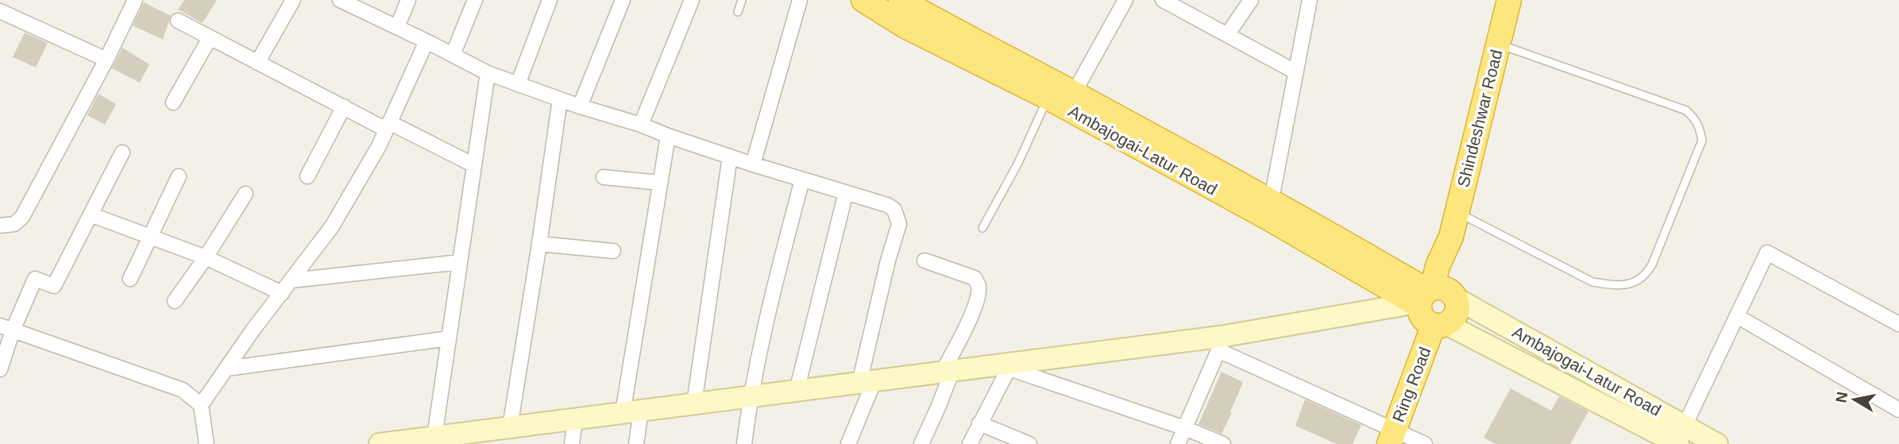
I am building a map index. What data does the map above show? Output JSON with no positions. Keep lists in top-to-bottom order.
{
  "streets": {
    "highway": ["Shindeshwar Road", "Ambajogai-Latur Road", "Ring Road"]
  },
  "crossings": [
    ["Shindeshwar Road", "Ambajogai-Latur Road"],
    ["Ambajogai-Latur Road", "Ring Road"]
  ],
  "north": "left"
}
